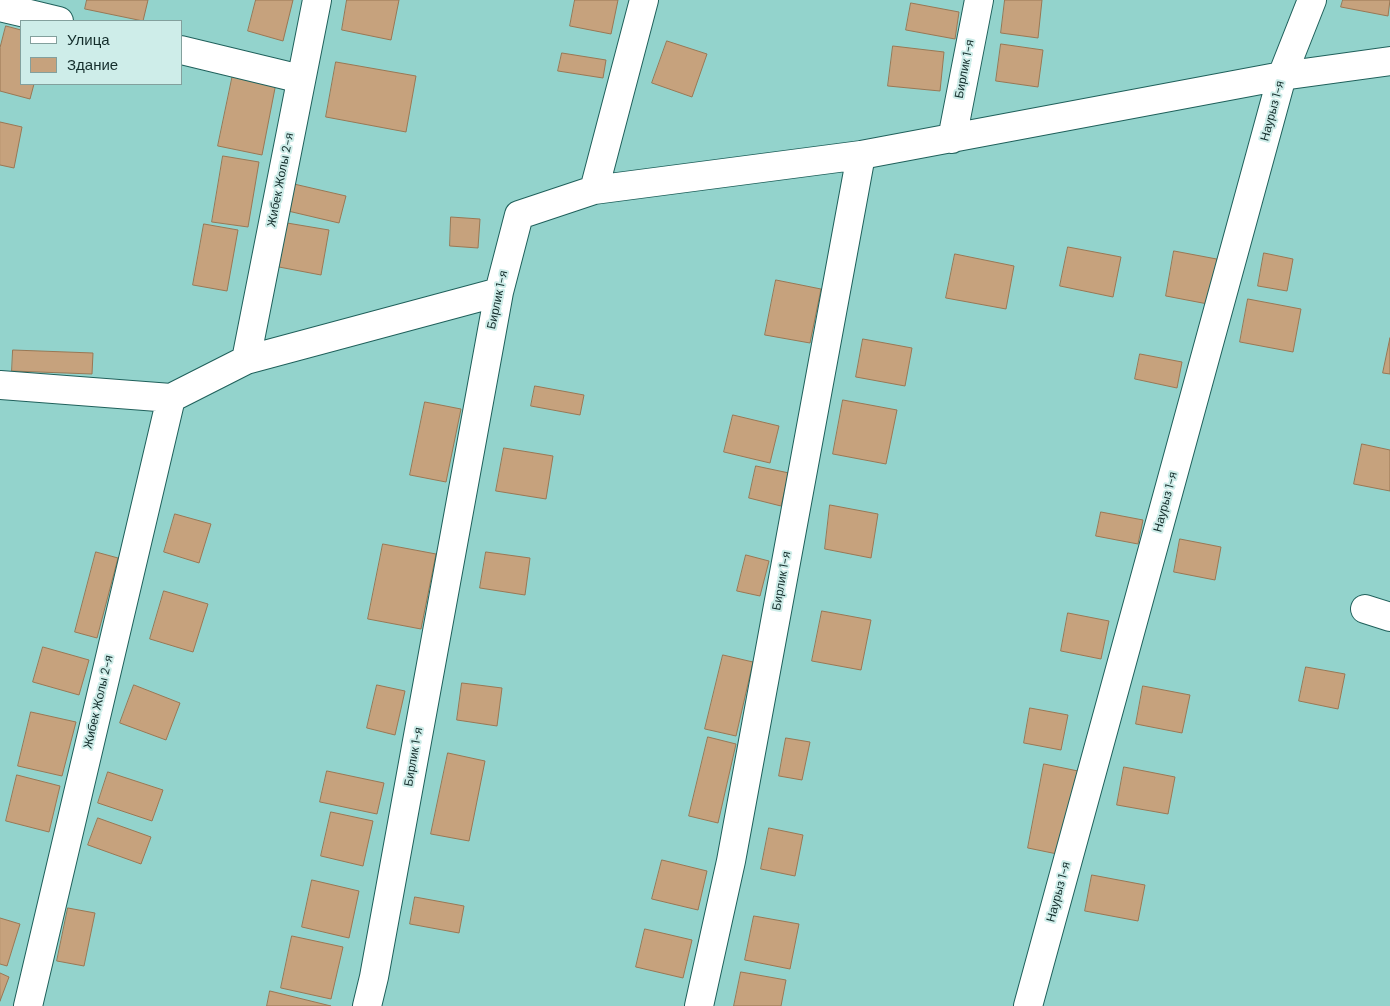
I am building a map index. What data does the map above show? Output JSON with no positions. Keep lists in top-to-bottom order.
{
  "streets": {
    "street": ["Бирлик 1-я", "Наурыз 1-я", "Жибек Жолы 2-я"]
  },
  "legend": ["Улица", "Здание"]
}
